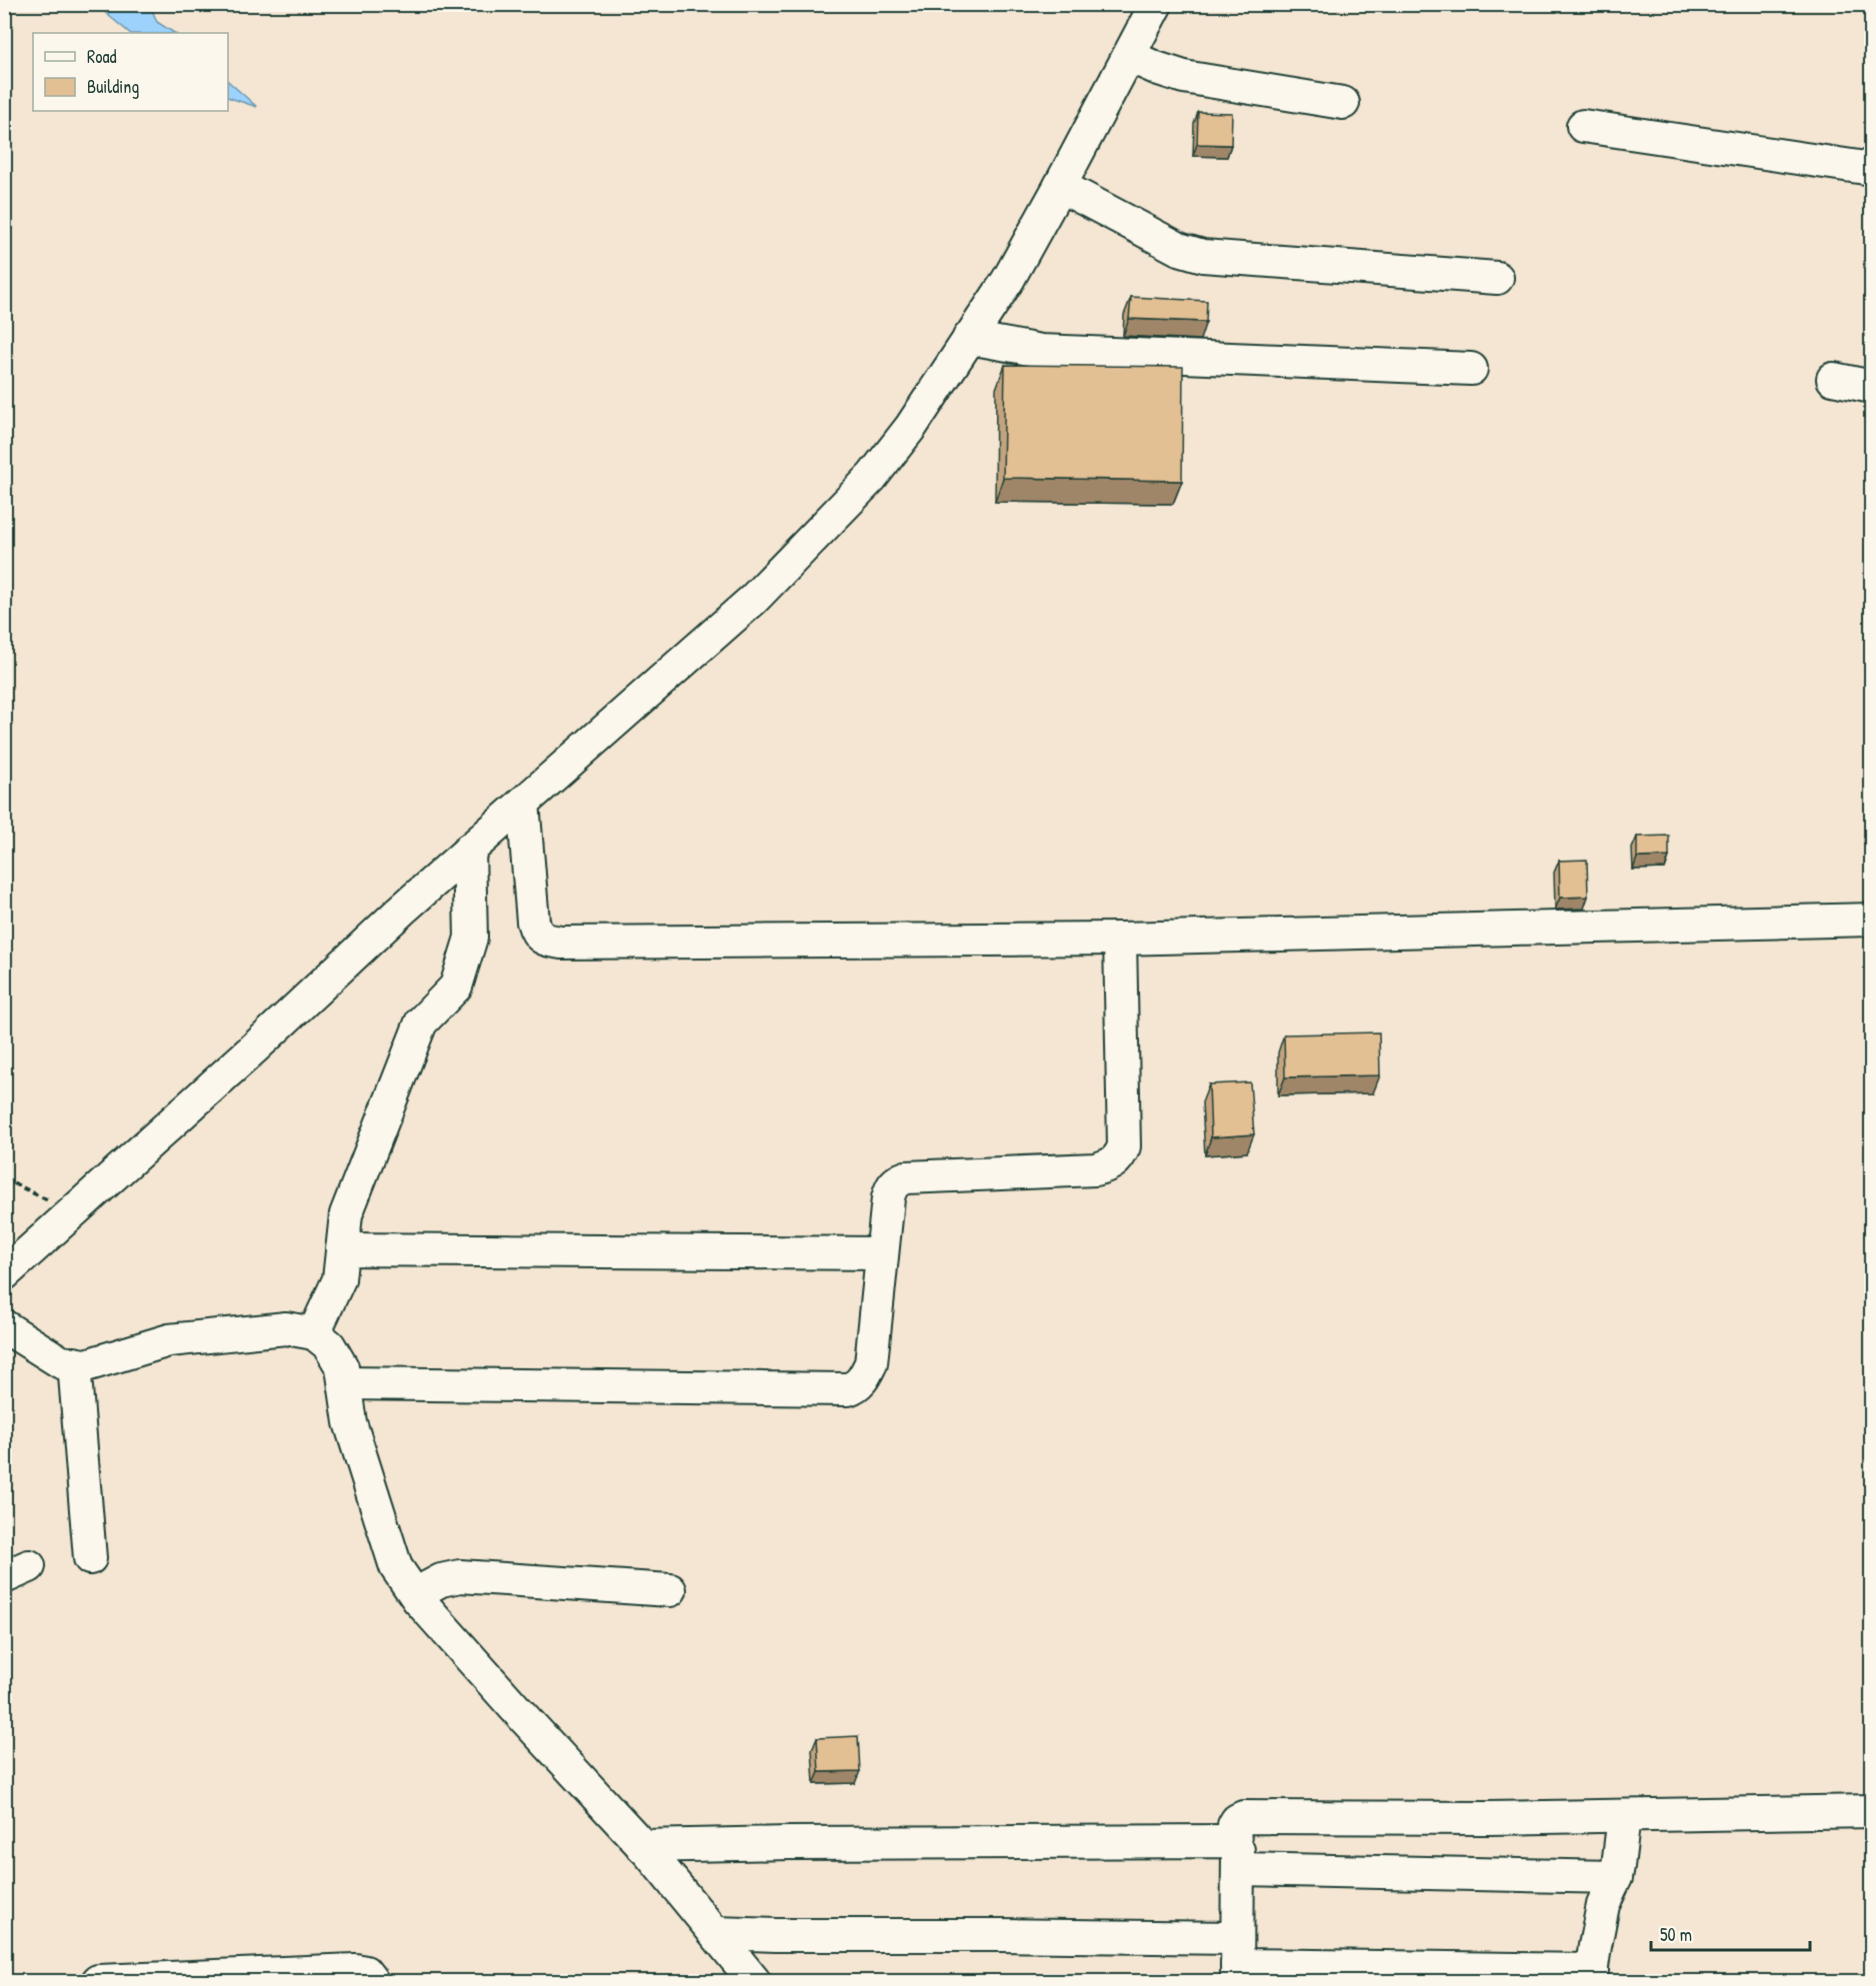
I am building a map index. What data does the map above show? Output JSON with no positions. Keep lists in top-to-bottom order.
{
  "legend": ["Road", "Building"],
  "scale_bar": "50 m"
}
